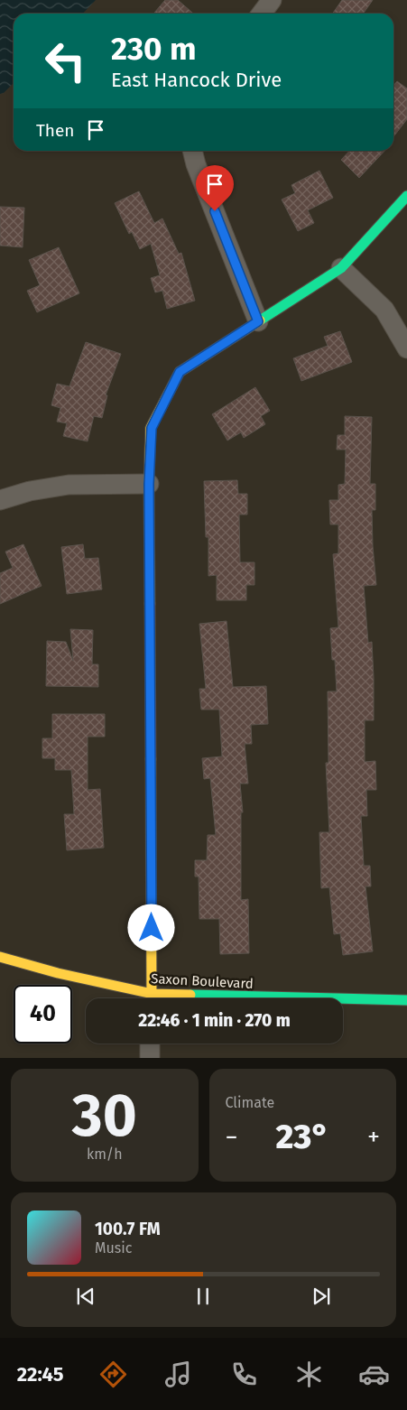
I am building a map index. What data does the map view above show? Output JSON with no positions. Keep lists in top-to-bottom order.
{
  "streets": {
    "street": ["Saxon Boulevard"]
  },
  "page": {
    "turn": ["230 m", "East Hancock Drive"],
    "then": "Then",
    "limit": "40",
    "trip": "22:46 · 1 min · 270 m",
    "tile": [
      ["30", "km/h"],
      "Climate"
    ],
    "heat": ["−", "23°", "+"],
    "song": ["100.7 FM", "Music"],
    "tabs": "22:45"
  }
}
